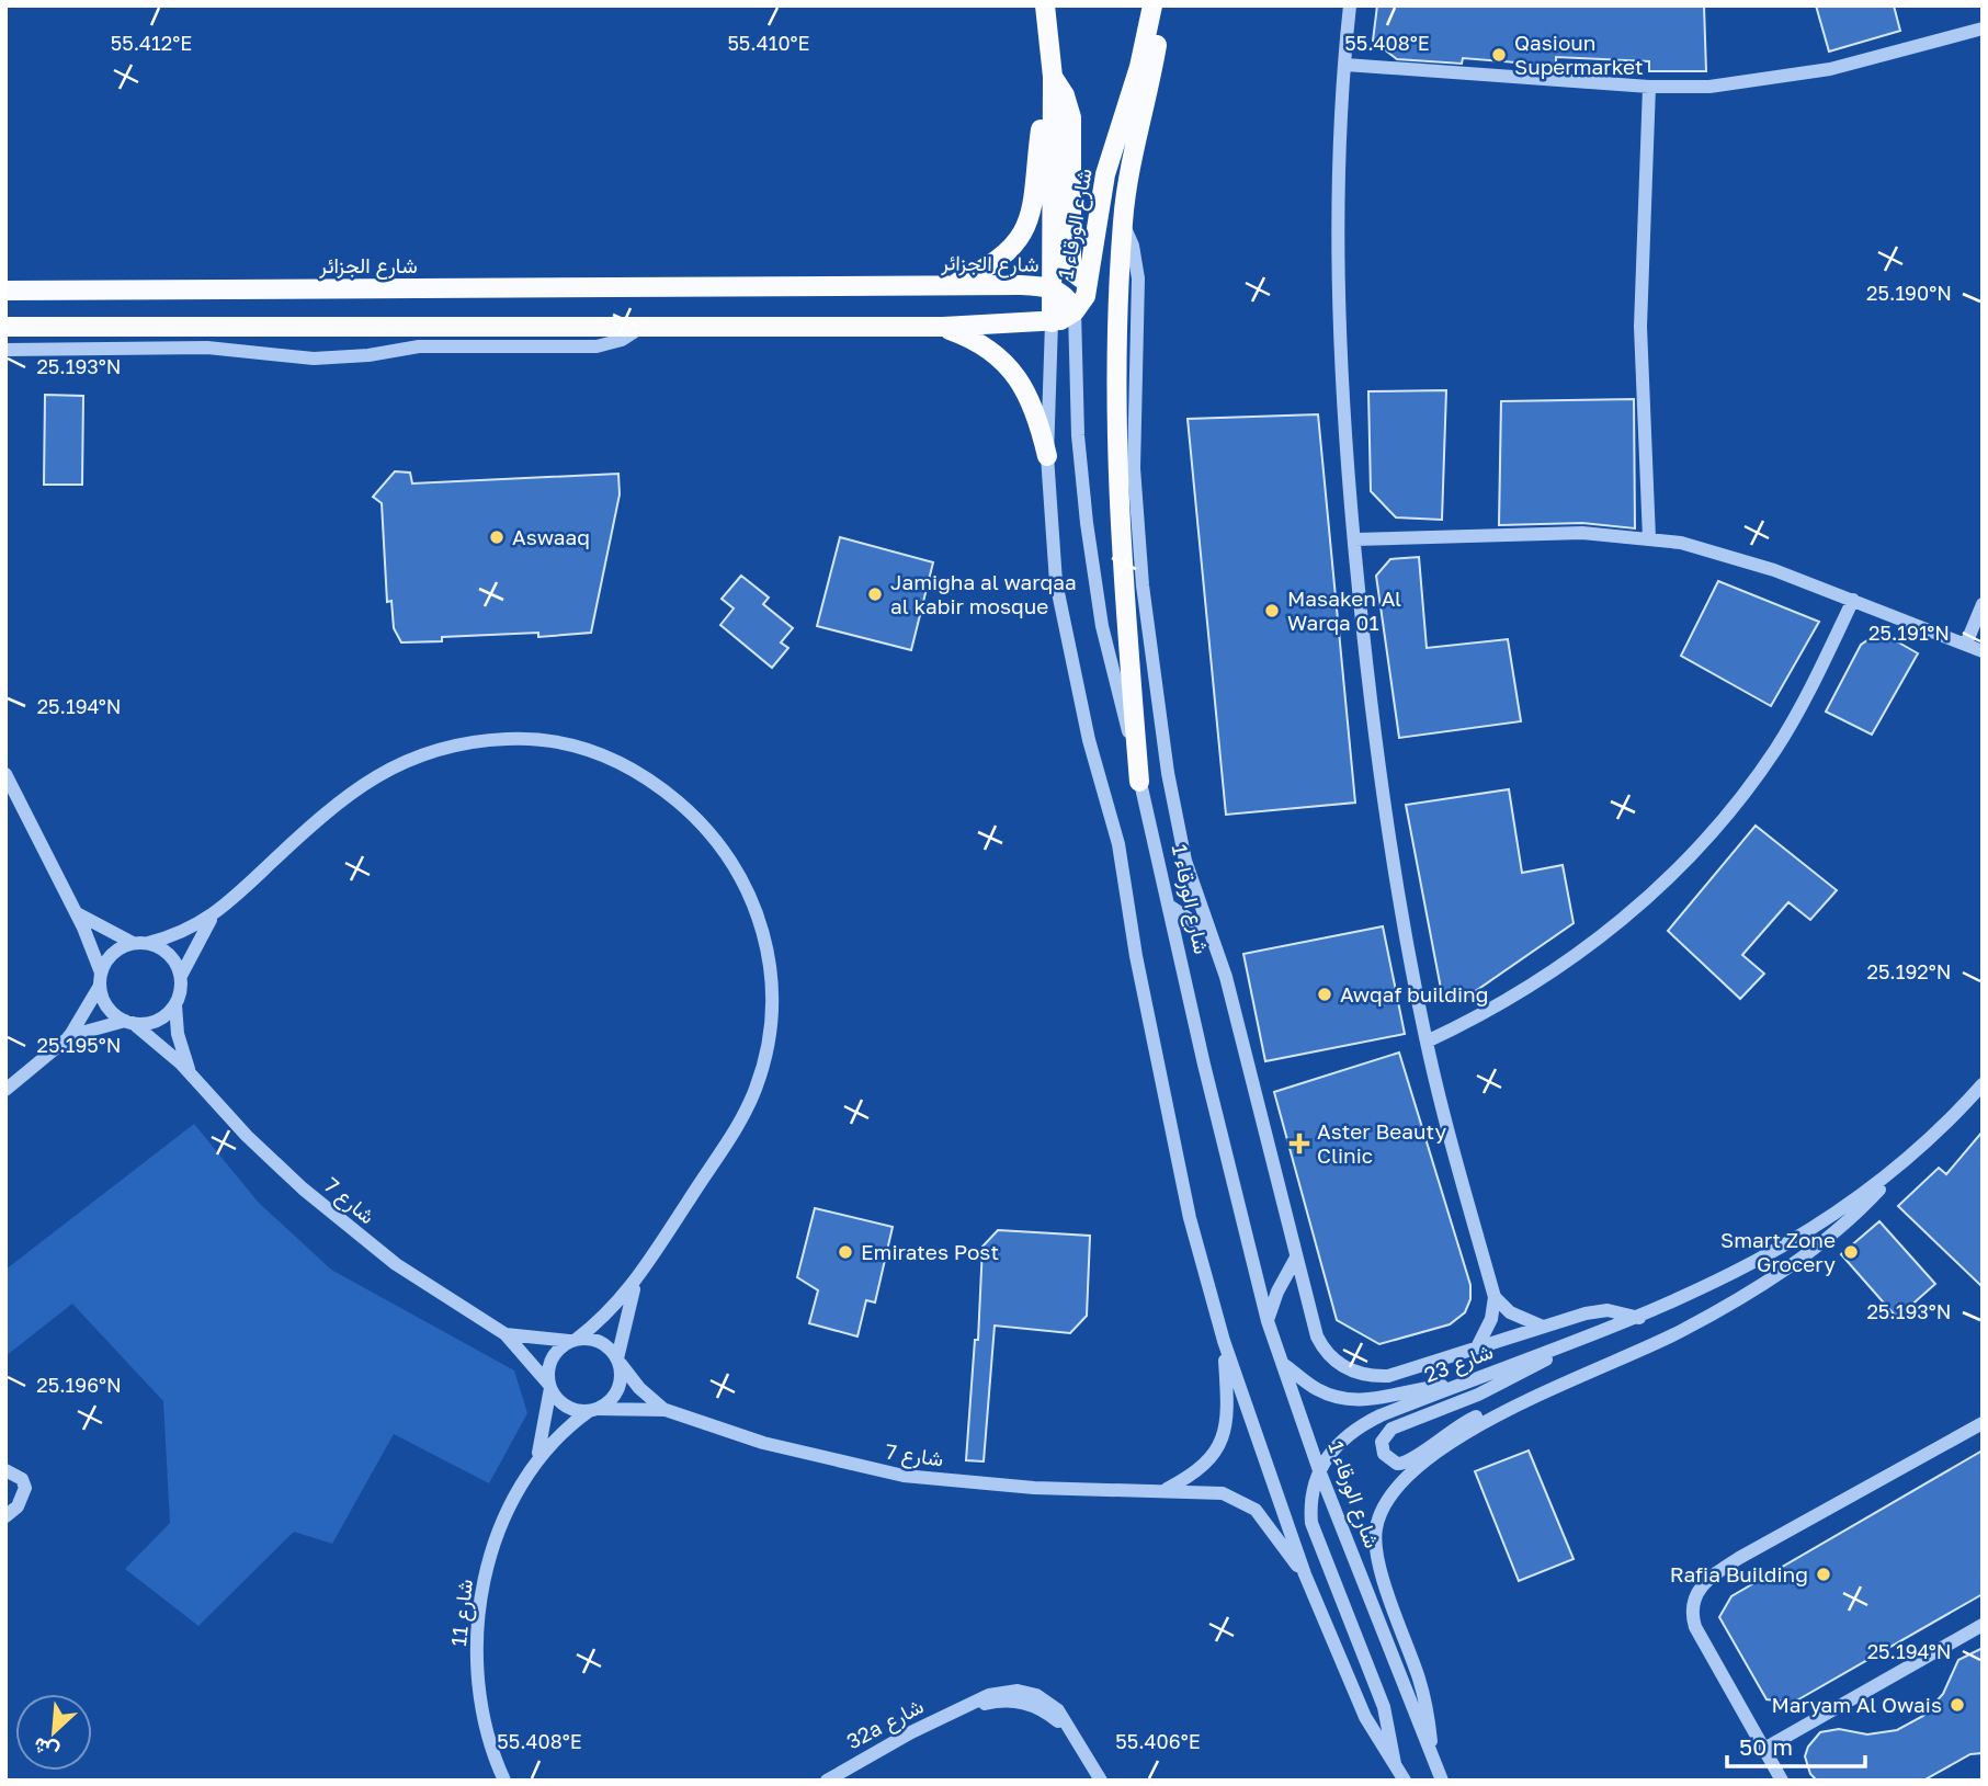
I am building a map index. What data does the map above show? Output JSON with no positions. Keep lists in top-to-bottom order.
{
  "streets": {
    "main road": ["شارع الورقاء 1", "شارع الجزائر"],
    "street": [
      "شارع 7",
      "شارع 23",
      "شارع 11",
      "32a شارع"
    ]
  },
  "crossings": [
    ["شارع الورقاء 1", "شارع الجزائر"],
    ["شارع الورقاء 1", "شارع 7"],
    ["شارع الورقاء 1", "شارع 23"],
    ["شارع 7", "شارع 11"]
  ],
  "places": {
    "other": [
      "Qasioun Supermarket",
      "Aswaaq",
      "Jamigha al warqaa al kabir mosque",
      "Masaken Al Warqa 01",
      "Awqaf building",
      "Emirates Post",
      "Smart Zone Grocery",
      "Rafia Building",
      "Maryam Al Owais"
    ],
    "health": ["Aster Beauty Clinic"]
  },
  "scale_bar": "50 m",
  "north": "bottom left",
  "coordinates": [
    "55.412°E",
    "55.410°E",
    "55.408°E",
    "25.190°N",
    "25.193°N",
    "25.191°N",
    "25.194°N",
    "25.192°N",
    "25.195°N",
    "25.196°N",
    "55.406°E"
  ]
}
